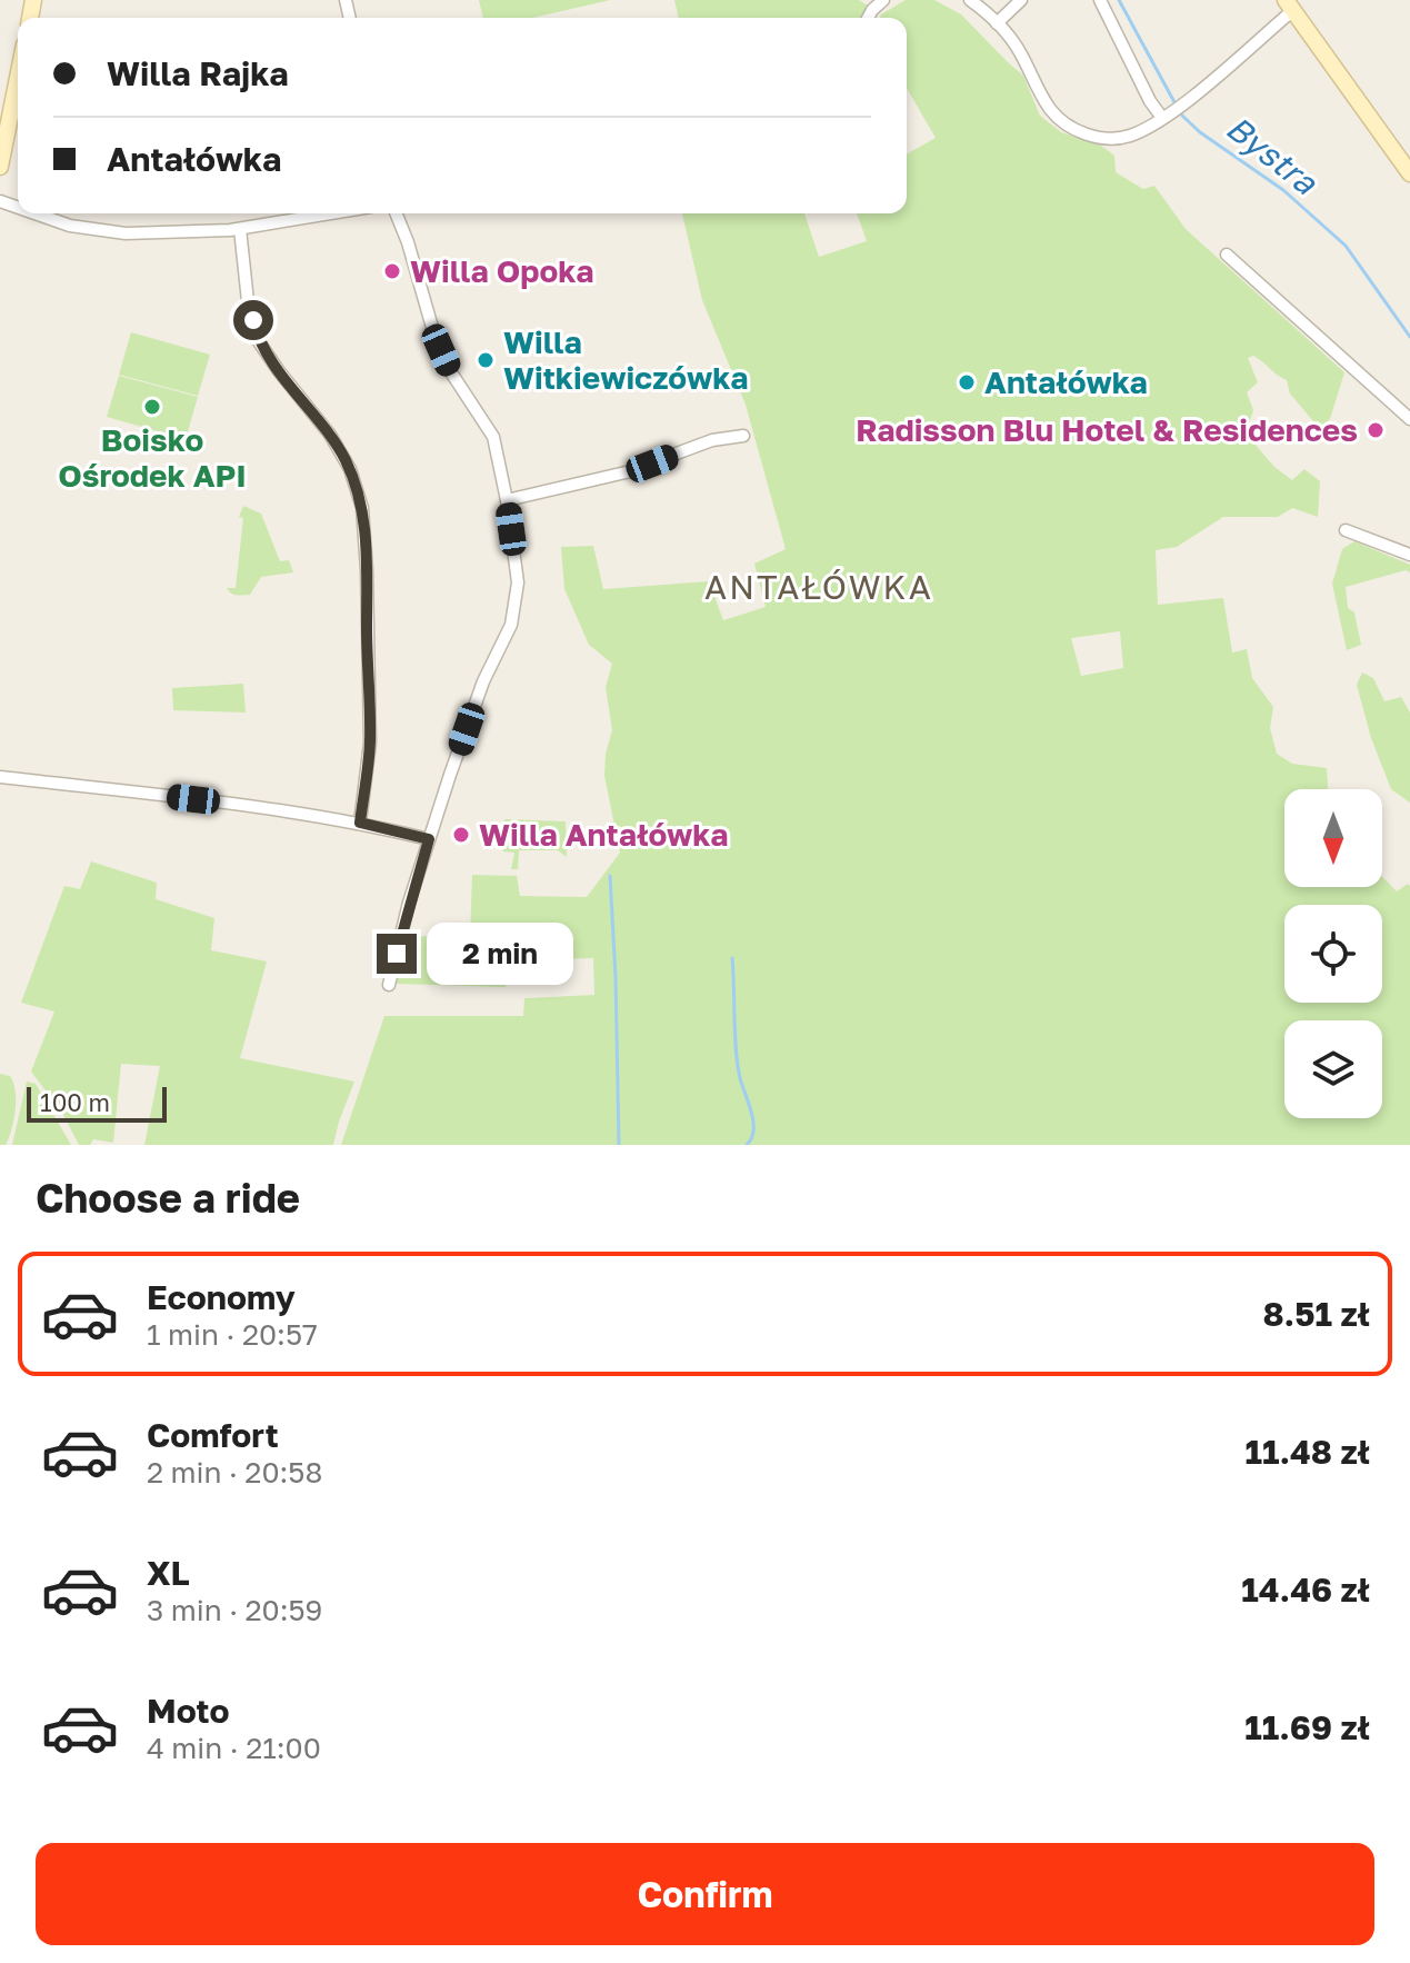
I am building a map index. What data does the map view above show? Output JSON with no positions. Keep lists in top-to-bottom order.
{
  "districts": ["ANTAŁÓWKA"],
  "water": ["Bystra"],
  "places": [
    "Willa Opoka",
    "Willa Witkiewiczówka",
    "Antałówka",
    "Boisko Ośrodek API",
    "Radisson Blu Hotel & Residences",
    "Willa Antałówka"
  ],
  "scale_bar": "100 m",
  "north": "bottom",
  "page": {
    "banner": ["Willa Rajka", "Antałówka"],
    "bubble": "2 min",
    "scale": "100 m",
    "heading": "Choose a ride",
    "list": [
      {
        "name": "Economy",
        "note": "1 min · 20:57",
        "value": "8.51 zł"
      },
      {
        "name": "Comfort",
        "note": "2 min · 20:58",
        "value": "11.48 zł"
      },
      {
        "name": "XL",
        "note": "3 min · 20:59",
        "value": "14.46 zł"
      },
      {
        "name": "Moto",
        "note": "4 min · 21:00",
        "value": "11.69 zł"
      }
    ],
    "buttons": "Confirm"
  }
}
